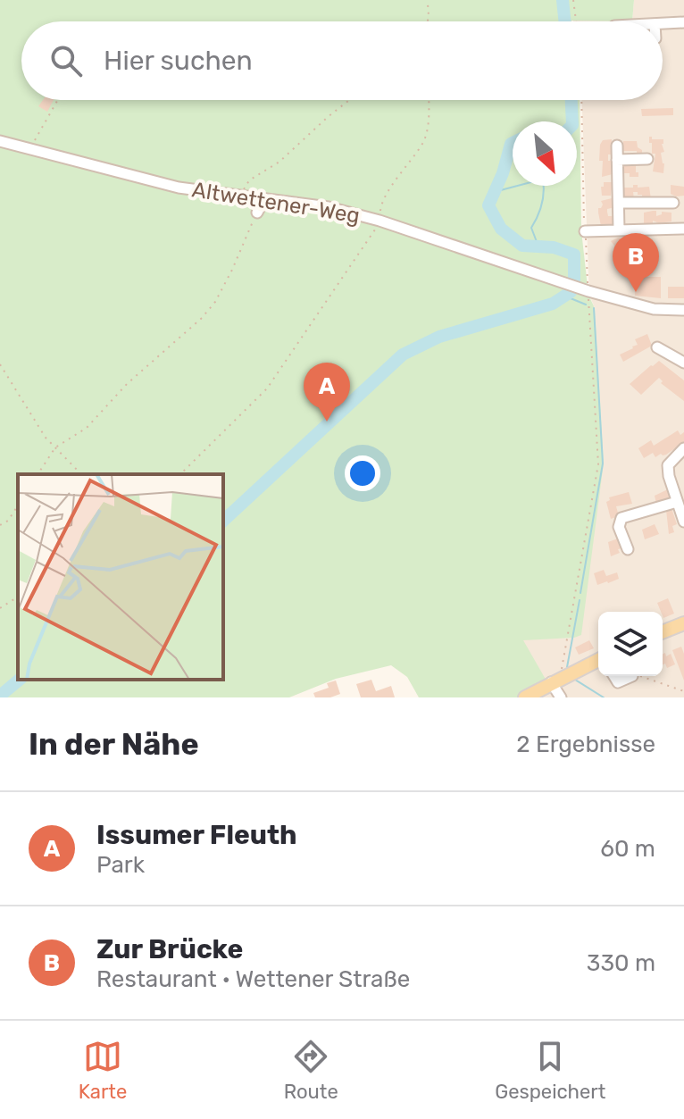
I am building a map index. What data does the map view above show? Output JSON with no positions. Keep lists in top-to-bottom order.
{
  "streets": {
    "street": ["Altwettener-Weg"]
  },
  "north": "bottom right",
  "page": {
    "search": "Hier suchen",
    "pins": ["B", "A"],
    "heading": ["In der Nähe", "2 Ergebnisse"],
    "list": [
      {
        "mark": "A",
        "name": "Issumer Fleuth",
        "note": "Park",
        "value": "60 m"
      },
      {
        "mark": "B",
        "name": "Zur Brücke",
        "note": "Restaurant · Wettener Straße",
        "value": "330 m"
      }
    ],
    "nav": ["Karte", "Route", "Gespeichert"]
  }
}
